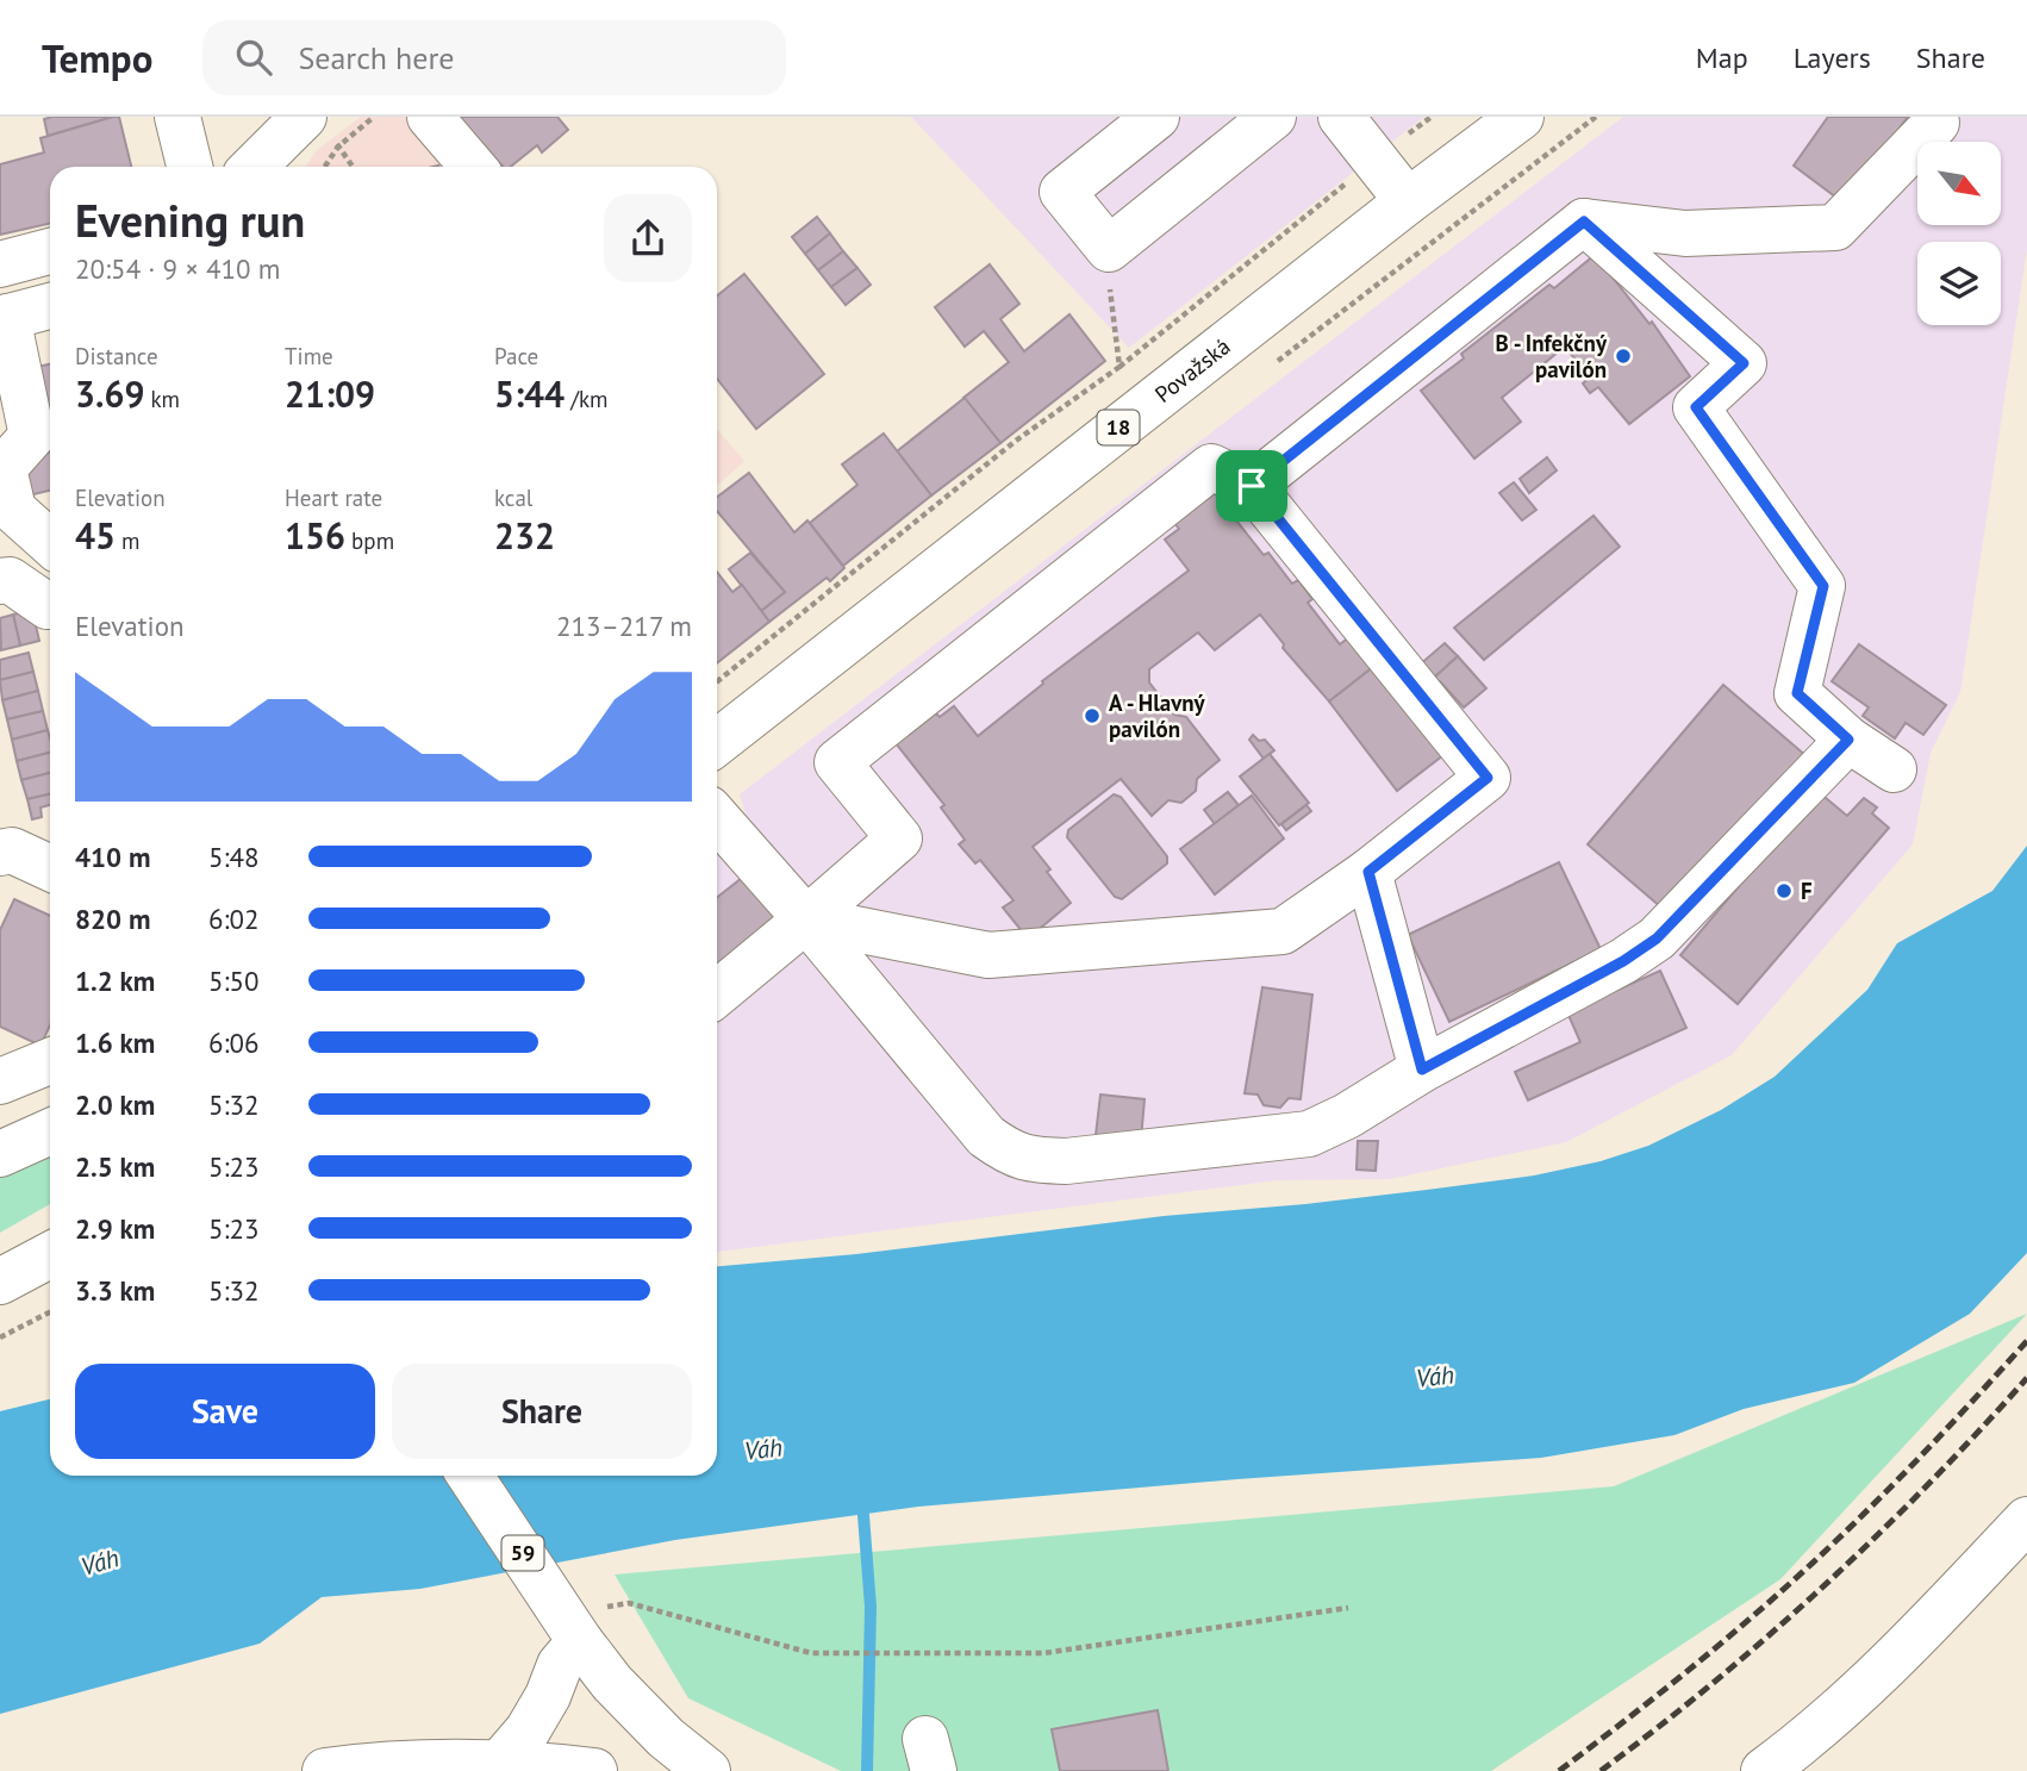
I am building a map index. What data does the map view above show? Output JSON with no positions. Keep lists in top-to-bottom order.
{
  "streets": {
    "main road": ["Považská", "18", "59"]
  },
  "water": ["Váh"],
  "places": ["B - Infekčný pavilón", "A - Hlavný pavilón", "F"],
  "north": "bottom right",
  "page": {
    "header": "Tempo",
    "search": "Search here",
    "nav": ["Map", "Layers", "Share"],
    "heading": ["Evening run", "20:54 · 9 × 410 m"],
    "stats": [
      ["Distance", "3.69 km"],
      ["Time", "21:09"],
      ["Pace", "5:44 /km"],
      ["Elevation", "45 m"],
      ["Heart rate", "156 bpm"],
      ["kcal", "232"]
    ],
    "chart": ["Elevation", "213–217 m"],
    "list": [
      {
        "name": "410 m",
        "note": "5:48"
      },
      {
        "name": "820 m",
        "note": "6:02"
      },
      {
        "name": "1.2 km",
        "note": "5:50"
      },
      {
        "name": "1.6 km",
        "note": "6:06"
      },
      {
        "name": "2.0 km",
        "note": "5:32"
      },
      {
        "name": "2.5 km",
        "note": "5:23"
      },
      {
        "name": "2.9 km",
        "note": "5:23"
      },
      {
        "name": "3.3 km",
        "note": "5:32"
      }
    ],
    "buttons": ["Save", "Share"]
  }
}
